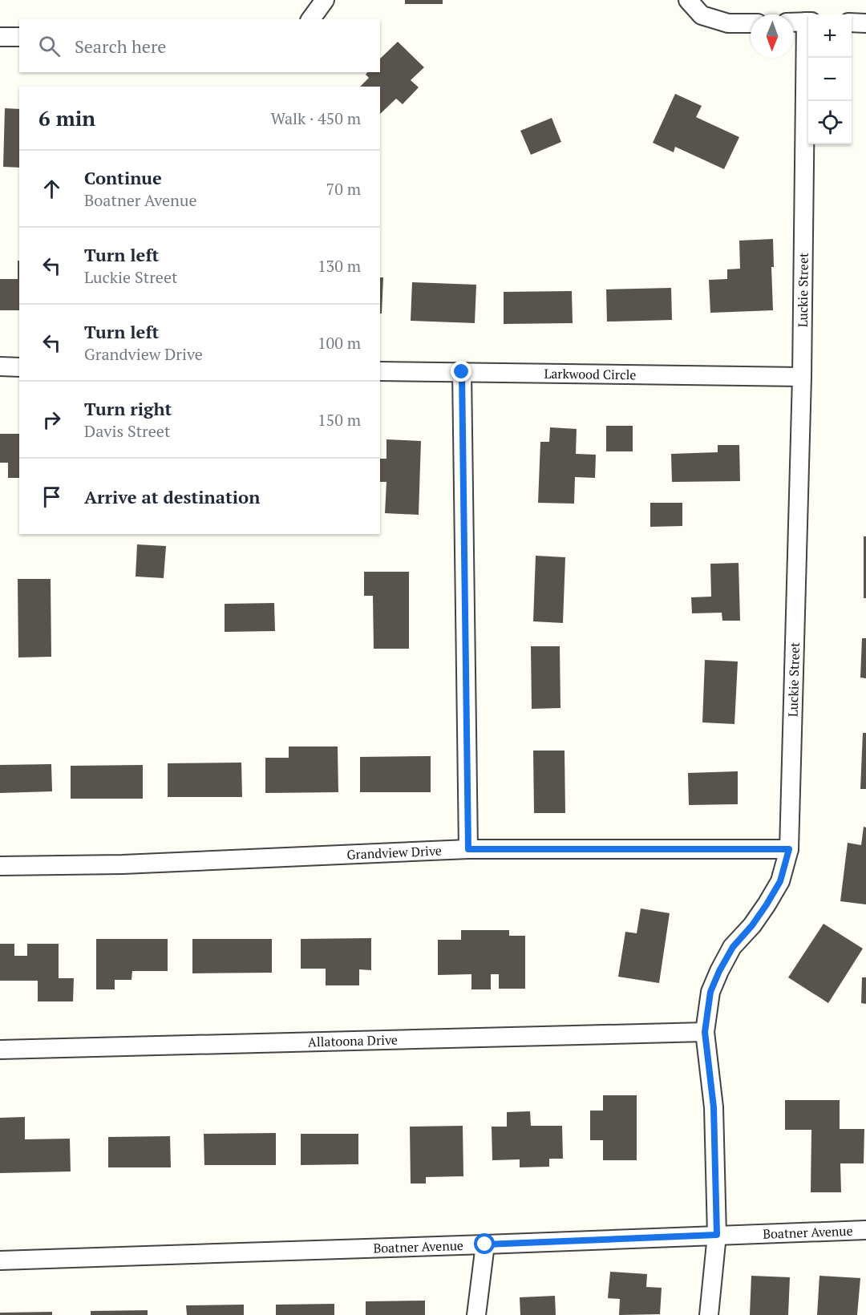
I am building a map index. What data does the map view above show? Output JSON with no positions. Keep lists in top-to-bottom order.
{
  "streets": {
    "street": [
      "Luckie Street",
      "Larkwood Circle",
      "Grandview Drive",
      "Allatoona Drive",
      "Boatner Avenue"
    ]
  },
  "crossings": [
    ["Luckie Street", "Larkwood Circle"],
    ["Luckie Street", "Grandview Drive"],
    ["Luckie Street", "Allatoona Drive"],
    ["Luckie Street", "Boatner Avenue"]
  ],
  "north": "bottom",
  "page": {
    "map_buttons": ["+", "−"],
    "search": "Search here",
    "heading": ["6 min", "Walk · 450 m"],
    "list": [
      ["Continue", "Boatner Avenue", "70 m"],
      ["Turn left", "Luckie Street", "130 m"],
      ["Turn left", "Grandview Drive", "100 m"],
      ["Turn right", "Davis Street", "150 m"],
      "Arrive at destination"
    ]
  }
}
